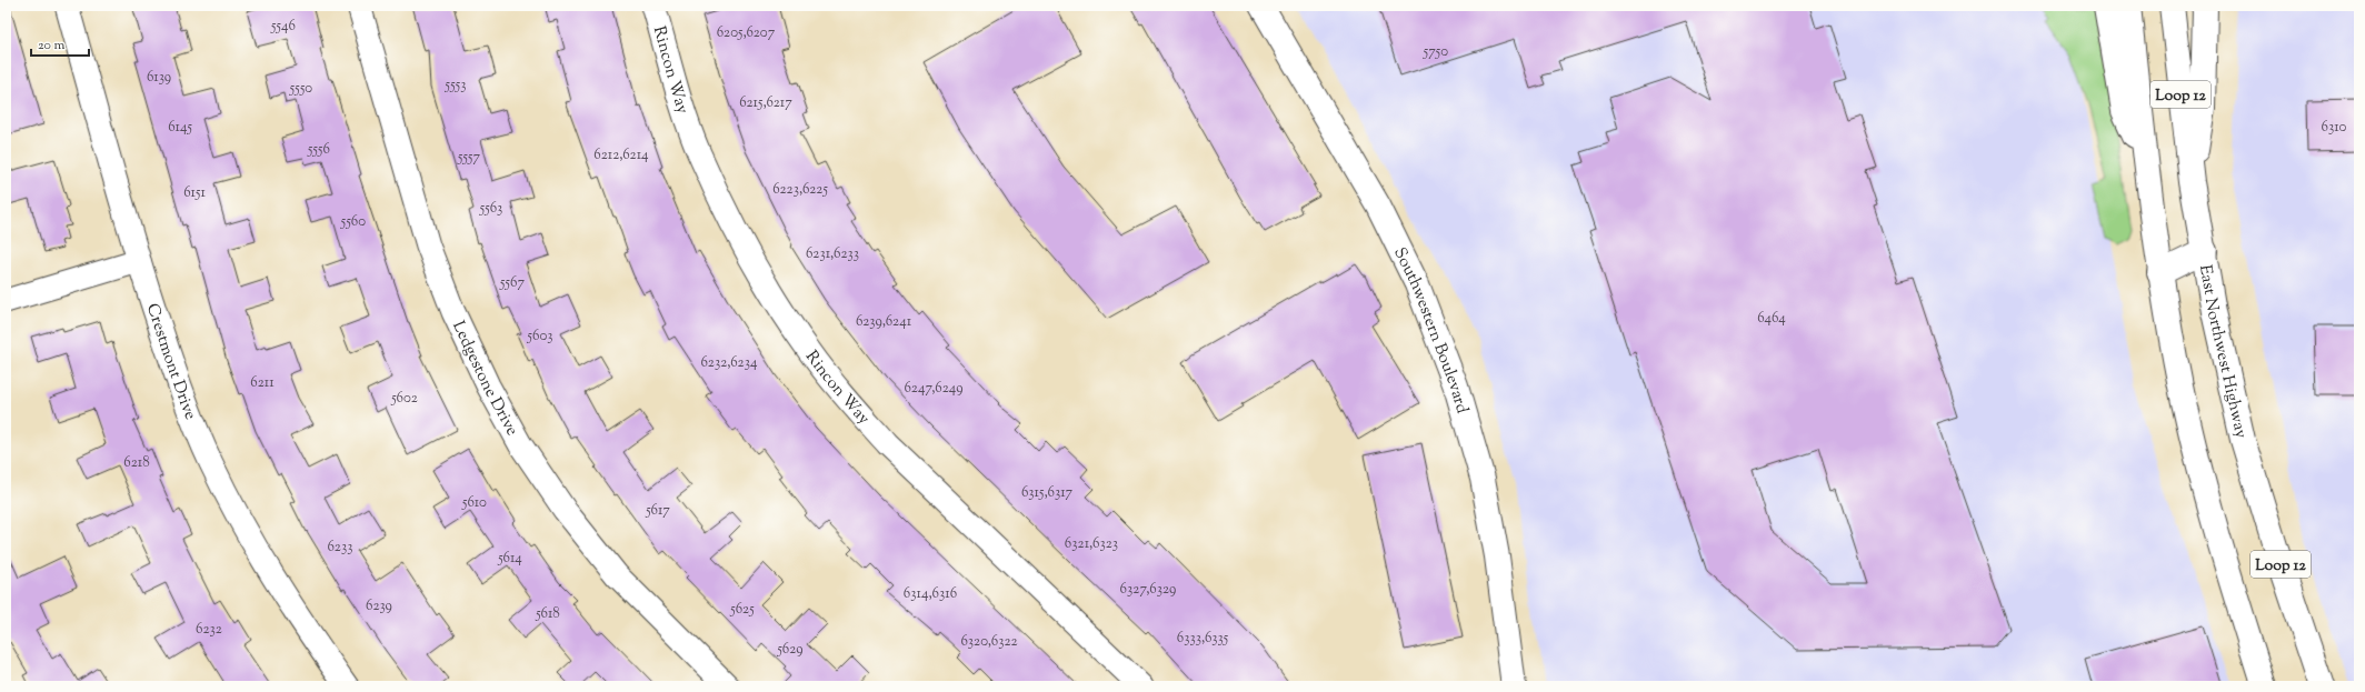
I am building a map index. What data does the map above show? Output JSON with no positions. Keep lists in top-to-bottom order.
{
  "streets": {
    "main road": ["Loop 12", "Southwestern Boulevard", "East Northwest Highway"],
    "street": ["Rincon Way", "Crestmont Drive", "Ledgestone Drive"]
  },
  "house_numbers": [
    "5546",
    "6205,6207",
    "5750",
    "6139",
    "5553",
    "5550",
    "6215,6217",
    "6145",
    "6310",
    "5556",
    "6212,6214",
    "5557",
    "6223,6225",
    "6151",
    "5563",
    "5560",
    "6231,6233",
    "5567",
    "6464",
    "6239,6241",
    "5603",
    "6232,6234",
    "6211",
    "6247,6249",
    "5602",
    "6218",
    "6315,6317",
    "5610",
    "5617",
    "6321,6323",
    "6233",
    "5614",
    "6327,6329",
    "6314,6316",
    "6239",
    "5625",
    "5618",
    "6232",
    "6333,6335",
    "6320,6322",
    "5629"
  ],
  "scale_bar": "20 m"
}
